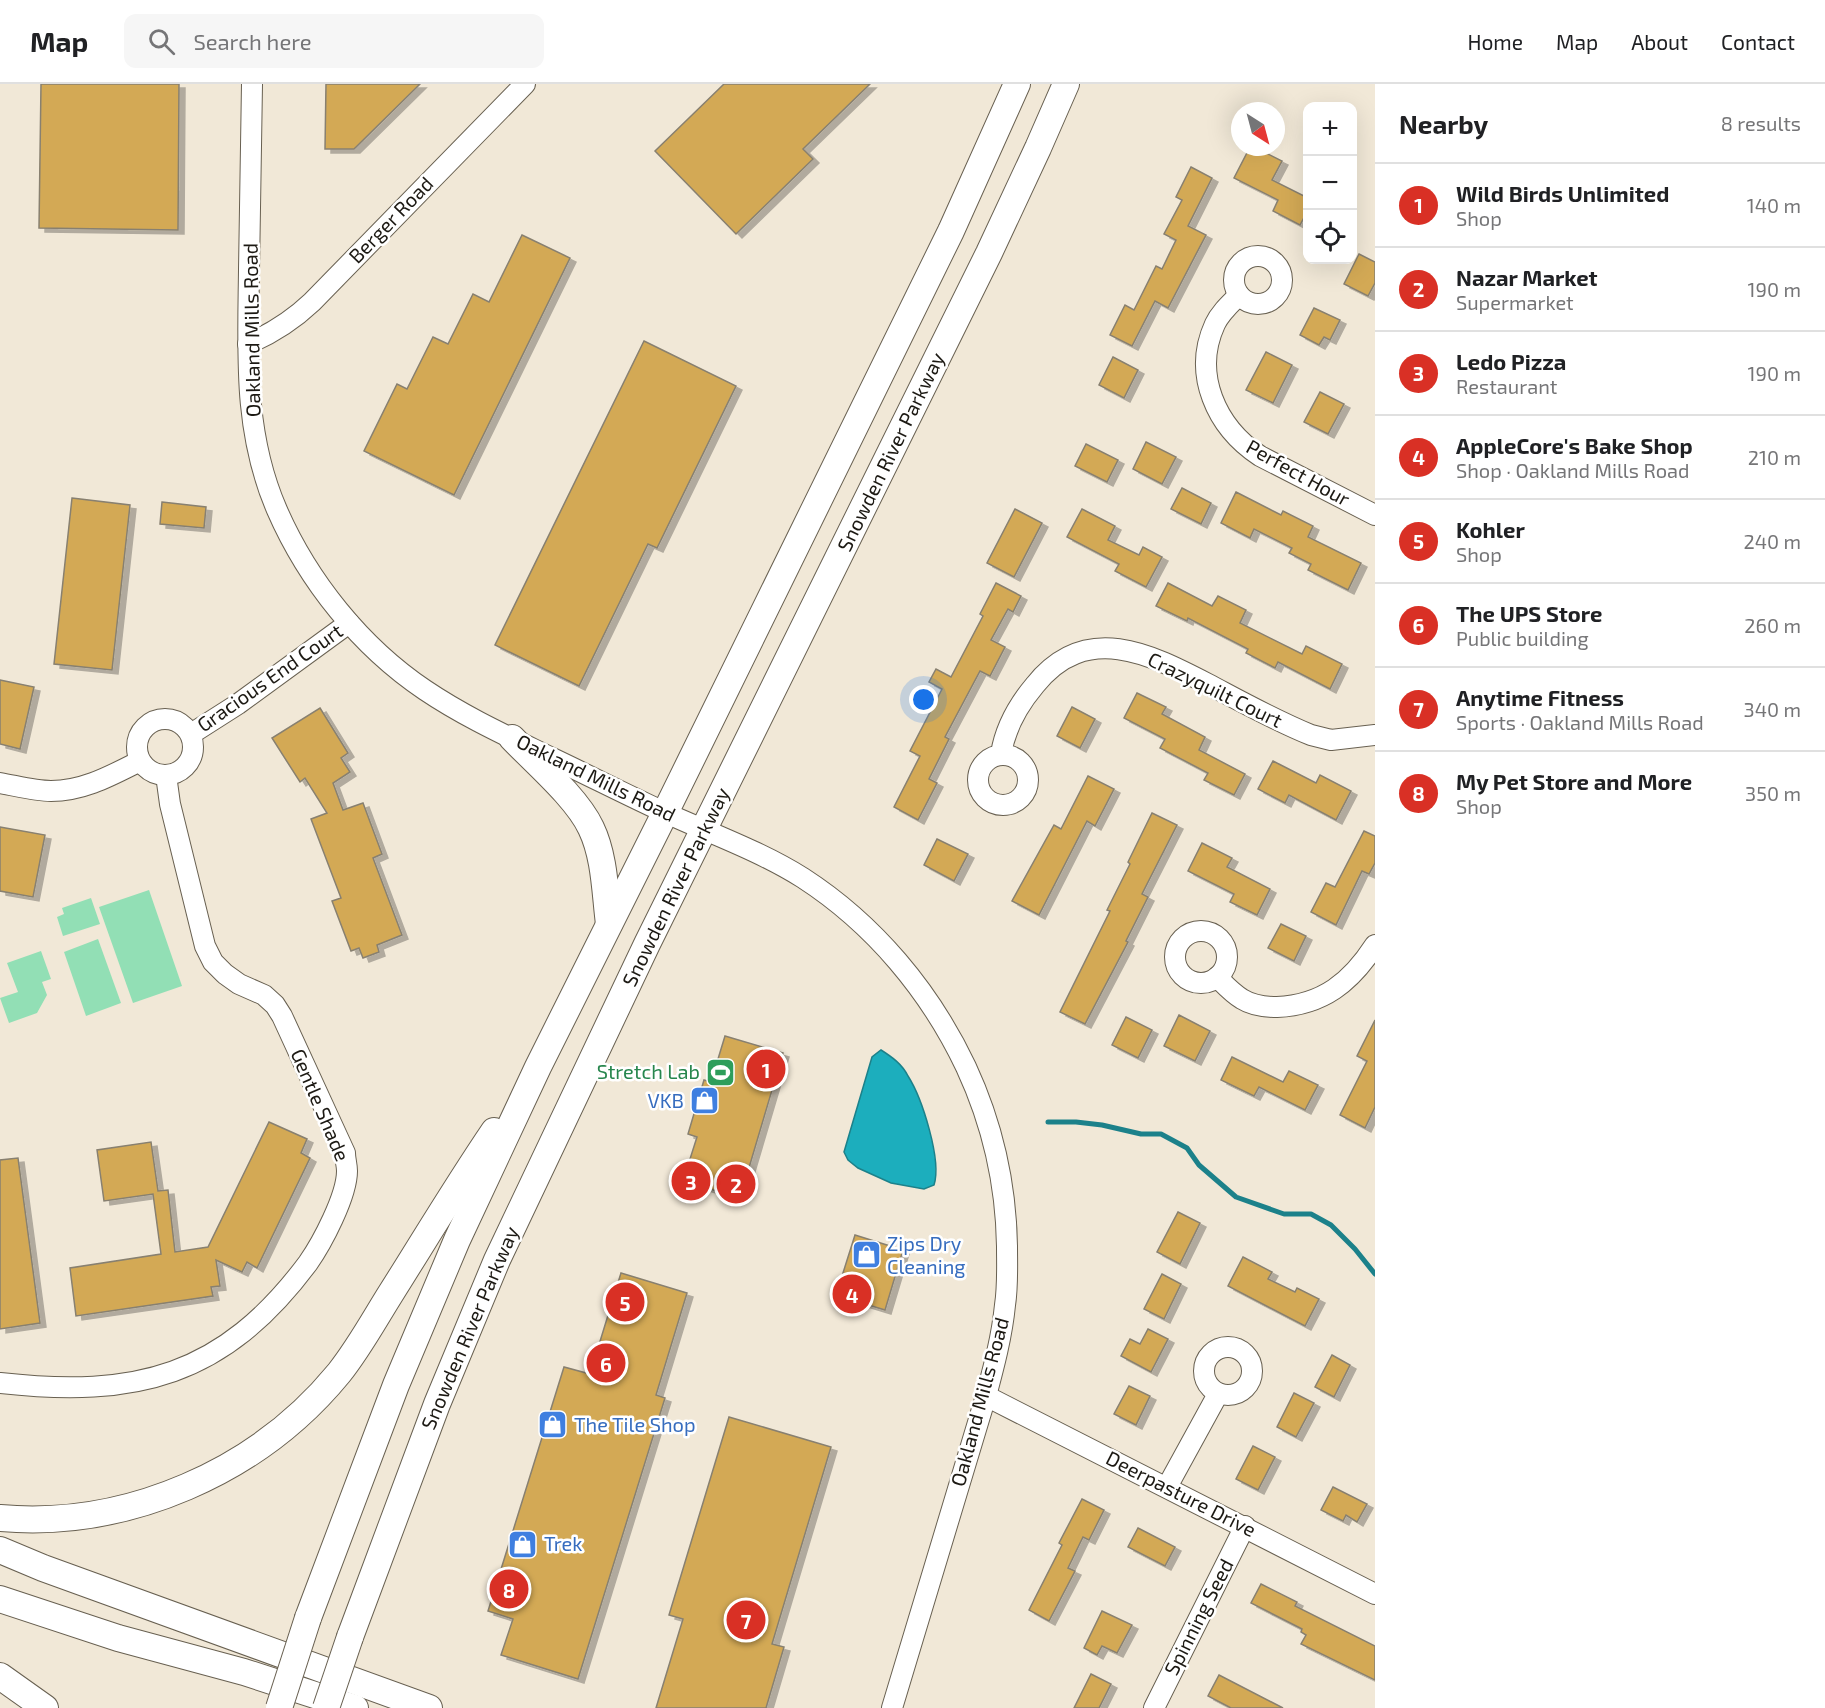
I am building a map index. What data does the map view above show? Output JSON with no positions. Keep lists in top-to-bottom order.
{
  "streets": {
    "main road": ["Snowden River Parkway"],
    "street": [
      "Berger Road",
      "Oakland Mills Road",
      "Perfect Hour",
      "Gracious End Court",
      "Crazyquilt Court",
      "Gentle Shade",
      "Deerpasture Drive",
      "Spinning Seed"
    ]
  },
  "crossings": [
    ["Berger Road", "Oakland Mills Road"],
    ["Oakland Mills Road", "Snowden River Parkway"],
    ["Oakland Mills Road", "Gracious End Court"],
    ["Oakland Mills Road", "Deerpasture Drive"],
    ["Gracious End Court", "Gentle Shade"],
    ["Deerpasture Drive", "Spinning Seed"]
  ],
  "places": {
    "sports": ["Stretch Lab"],
    "shop": [
      "VKB",
      "Zips Dry Cleaning",
      "The Tile Shop",
      "Trek"
    ]
  },
  "north": "bottom right",
  "page": {
    "header": "Map",
    "search": "Search here",
    "nav": [
      "Home",
      "Map",
      "About",
      "Contact"
    ],
    "heading": ["Nearby", "8 results"],
    "map_buttons": ["+", "−"],
    "list": [
      {
        "mark": "1",
        "name": "Wild Birds Unlimited",
        "note": "Shop",
        "value": "140 m"
      },
      {
        "mark": "2",
        "name": "Nazar Market",
        "note": "Supermarket",
        "value": "190 m"
      },
      {
        "mark": "3",
        "name": "Ledo Pizza",
        "note": "Restaurant",
        "value": "190 m"
      },
      {
        "mark": "4",
        "name": "AppleCore's Bake Shop",
        "note": "Shop · Oakland Mills Road",
        "value": "210 m"
      },
      {
        "mark": "5",
        "name": "Kohler",
        "note": "Shop",
        "value": "240 m"
      },
      {
        "mark": "6",
        "name": "The UPS Store",
        "note": "Public building",
        "value": "260 m"
      },
      {
        "mark": "7",
        "name": "Anytime Fitness",
        "note": "Sports · Oakland Mills Road",
        "value": "340 m"
      },
      {
        "mark": "8",
        "name": "My Pet Store and More",
        "note": "Shop",
        "value": "350 m"
      }
    ],
    "pins": [
      "1",
      "3",
      "2",
      "4",
      "5",
      "6",
      "8",
      "7"
    ]
  }
}
